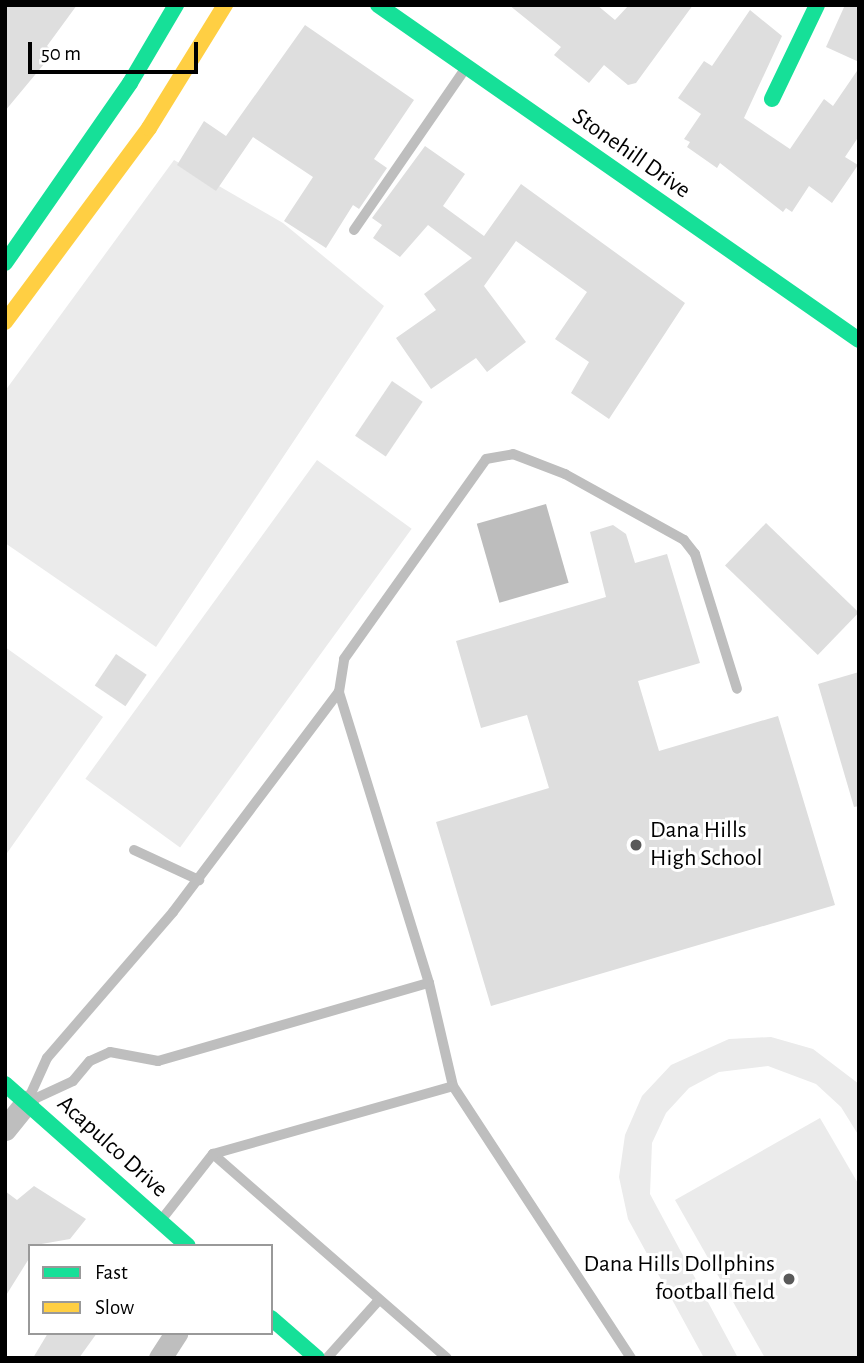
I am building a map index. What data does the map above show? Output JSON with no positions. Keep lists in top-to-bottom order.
{
  "streets": {
    "main road": ["Stonehill Drive", "Acapulco Drive"]
  },
  "places": ["Dana Hills High School", "Dana Hills Dollphins football field"],
  "legend": ["Fast", "Slow"],
  "scale_bar": "50 m"
}
